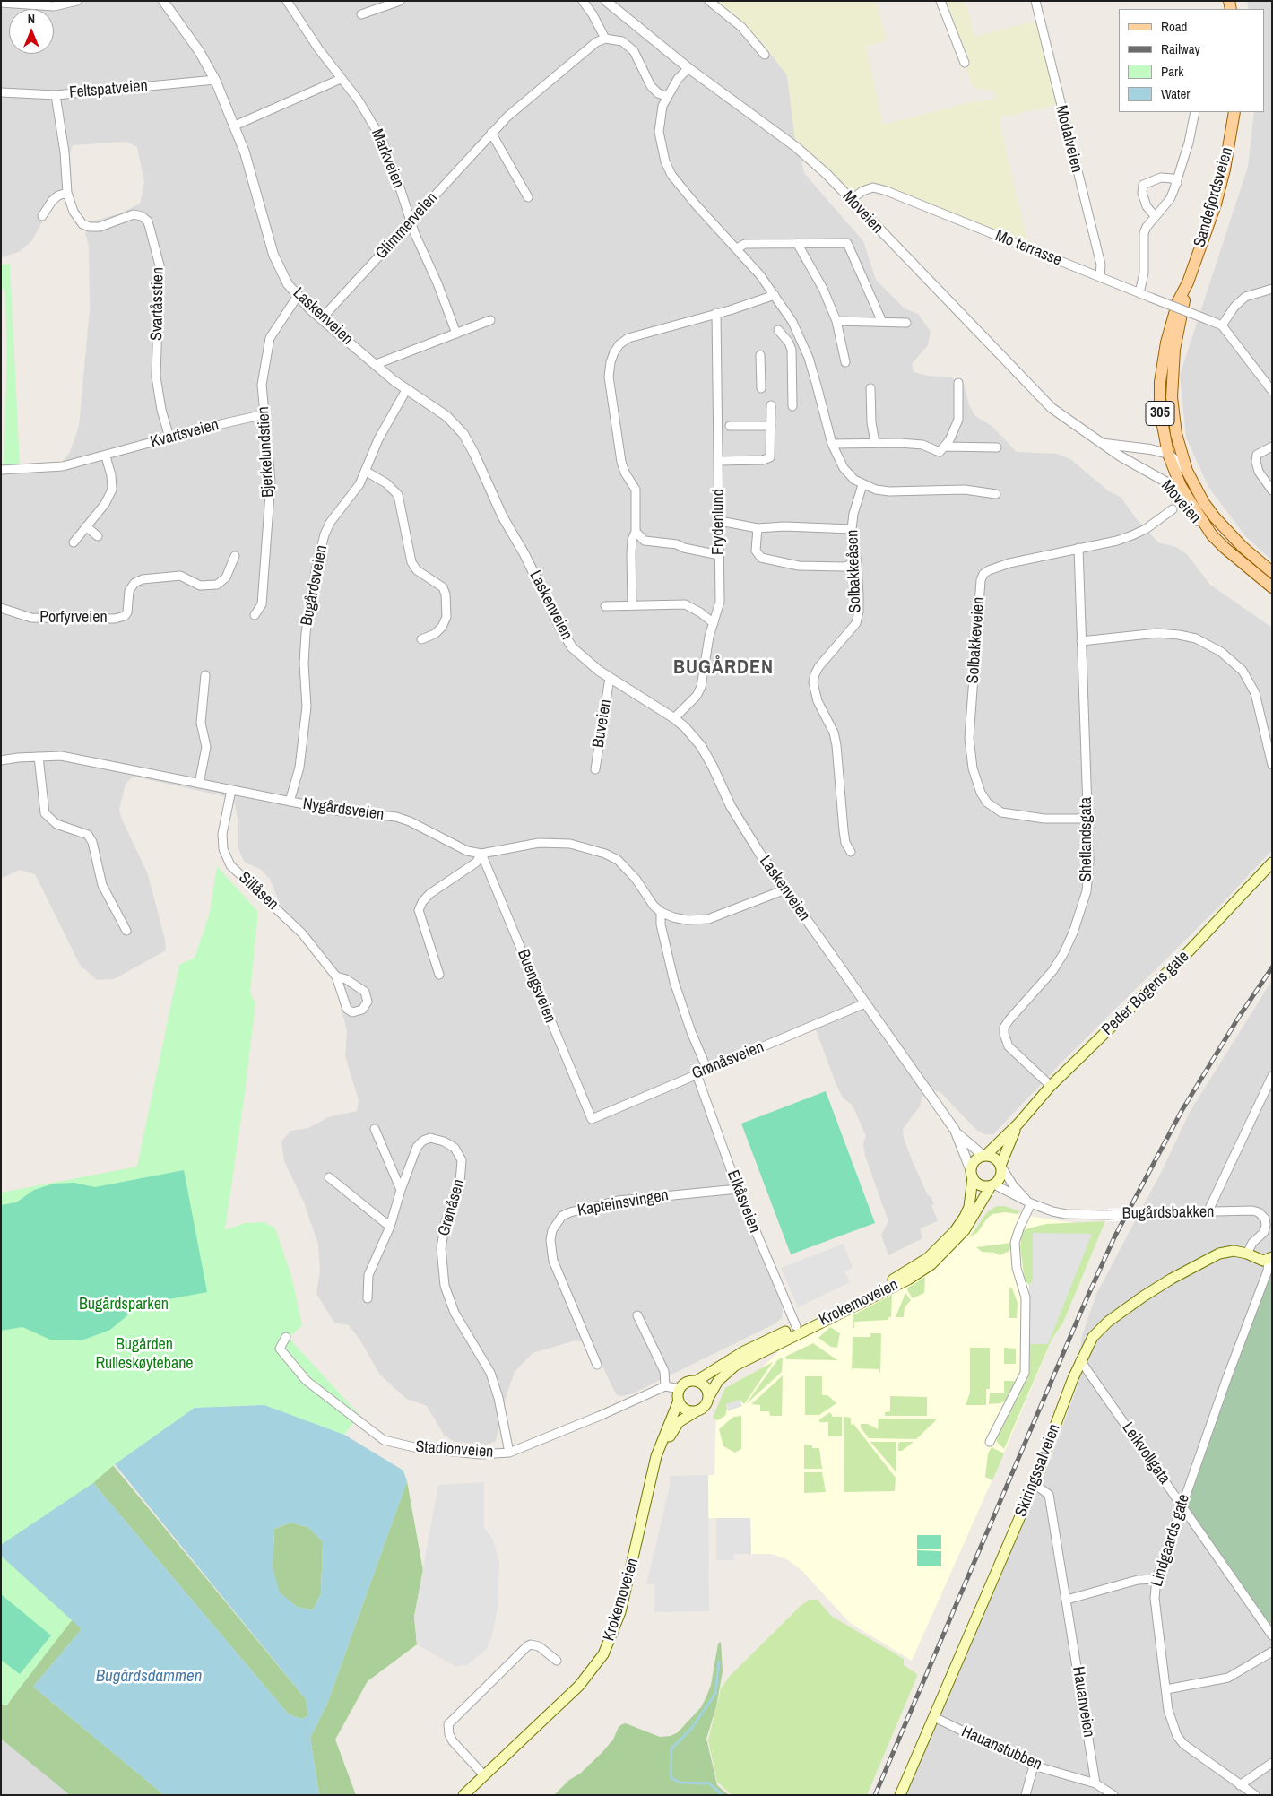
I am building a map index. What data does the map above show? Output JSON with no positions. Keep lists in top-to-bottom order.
{
  "streets": {
    "main road": [
      "Sandefjordsveien",
      "305",
      "Peder Bogens gate",
      "Krokemoveien",
      "Skiringssalveien"
    ],
    "street": [
      "Feltspatveien",
      "Modalveien",
      "Markveien",
      "Moveien",
      "Glimmerveien",
      "Mo terrasse",
      "Svartåsstien",
      "Laskenveien",
      "Kvartsveien",
      "Bjerkelundstien",
      "Frydenlund",
      "Solbakkeåsen",
      "Bugårdsveien",
      "Porfyrveien",
      "Solbakkeveien",
      "Buveien",
      "Nygårdsveien",
      "Shetlandsgata",
      "Sillåsen",
      "Buengsveien",
      "Grønåsveien",
      "Eikåsveien",
      "Kapteinsvingen",
      "Grønåsen",
      "Bugårdsbakken",
      "Stadionveien",
      "Leikvollgata",
      "Lindgaards gate",
      "Hauanveien",
      "Hauanstubben"
    ]
  },
  "crossings": [
    ["Feltspatveien", "Svartåsstien"],
    ["Feltspatveien", "Laskenveien"],
    ["Modalveien", "Mo terrasse"],
    ["Markveien", "Glimmerveien"],
    ["Sandefjordsveien", "Moveien"],
    ["Moveien", "Mo terrasse"],
    ["Glimmerveien", "Laskenveien"],
    ["Svartåsstien", "Kvartsveien"],
    ["Laskenveien", "Bjerkelundstien"],
    ["Laskenveien", "Frydenlund"],
    ["Laskenveien", "Bugårdsveien"],
    ["Laskenveien", "Buveien"],
    ["Laskenveien", "Peder Bogens gate"],
    ["Laskenveien", "Grønåsveien"],
    ["Laskenveien", "Bugårdsbakken"],
    ["Laskenveien", "Krokemoveien"],
    ["Kvartsveien", "Bjerkelundstien"],
    ["Bugårdsveien", "Nygårdsveien"],
    ["Solbakkeveien", "Shetlandsgata"],
    ["Nygårdsveien", "Sillåsen"],
    ["Nygårdsveien", "Buengsveien"],
    ["Shetlandsgata", "Peder Bogens gate"],
    ["Buengsveien", "Grønåsveien"],
    ["Peder Bogens gate", "Bugårdsbakken"],
    ["Peder Bogens gate", "Krokemoveien"],
    ["Grønåsveien", "Eikåsveien"],
    ["Eikåsveien", "Kapteinsvingen"],
    ["Eikåsveien", "Krokemoveien"],
    ["Grønåsen", "Stadionveien"],
    ["Bugårdsbakken", "Krokemoveien"],
    ["Bugårdsbakken", "Skiringssalveien"],
    ["Leikvollgata", "Skiringssalveien"],
    ["Leikvollgata", "Lindgaards gate"],
    ["Skiringssalveien", "Lindgaards gate"],
    ["Skiringssalveien", "Hauanveien"],
    ["Skiringssalveien", "Hauanstubben"],
    ["Hauanveien", "Hauanstubben"]
  ],
  "districts": ["BUGÅRDEN"],
  "water": ["Bugårdsdammen"],
  "parks": ["Bugårdsparken", "Bugården Rulleskøytebane"],
  "legend": [
    "Road",
    "Railway",
    "Park",
    "Water"
  ],
  "north": "top"
}
